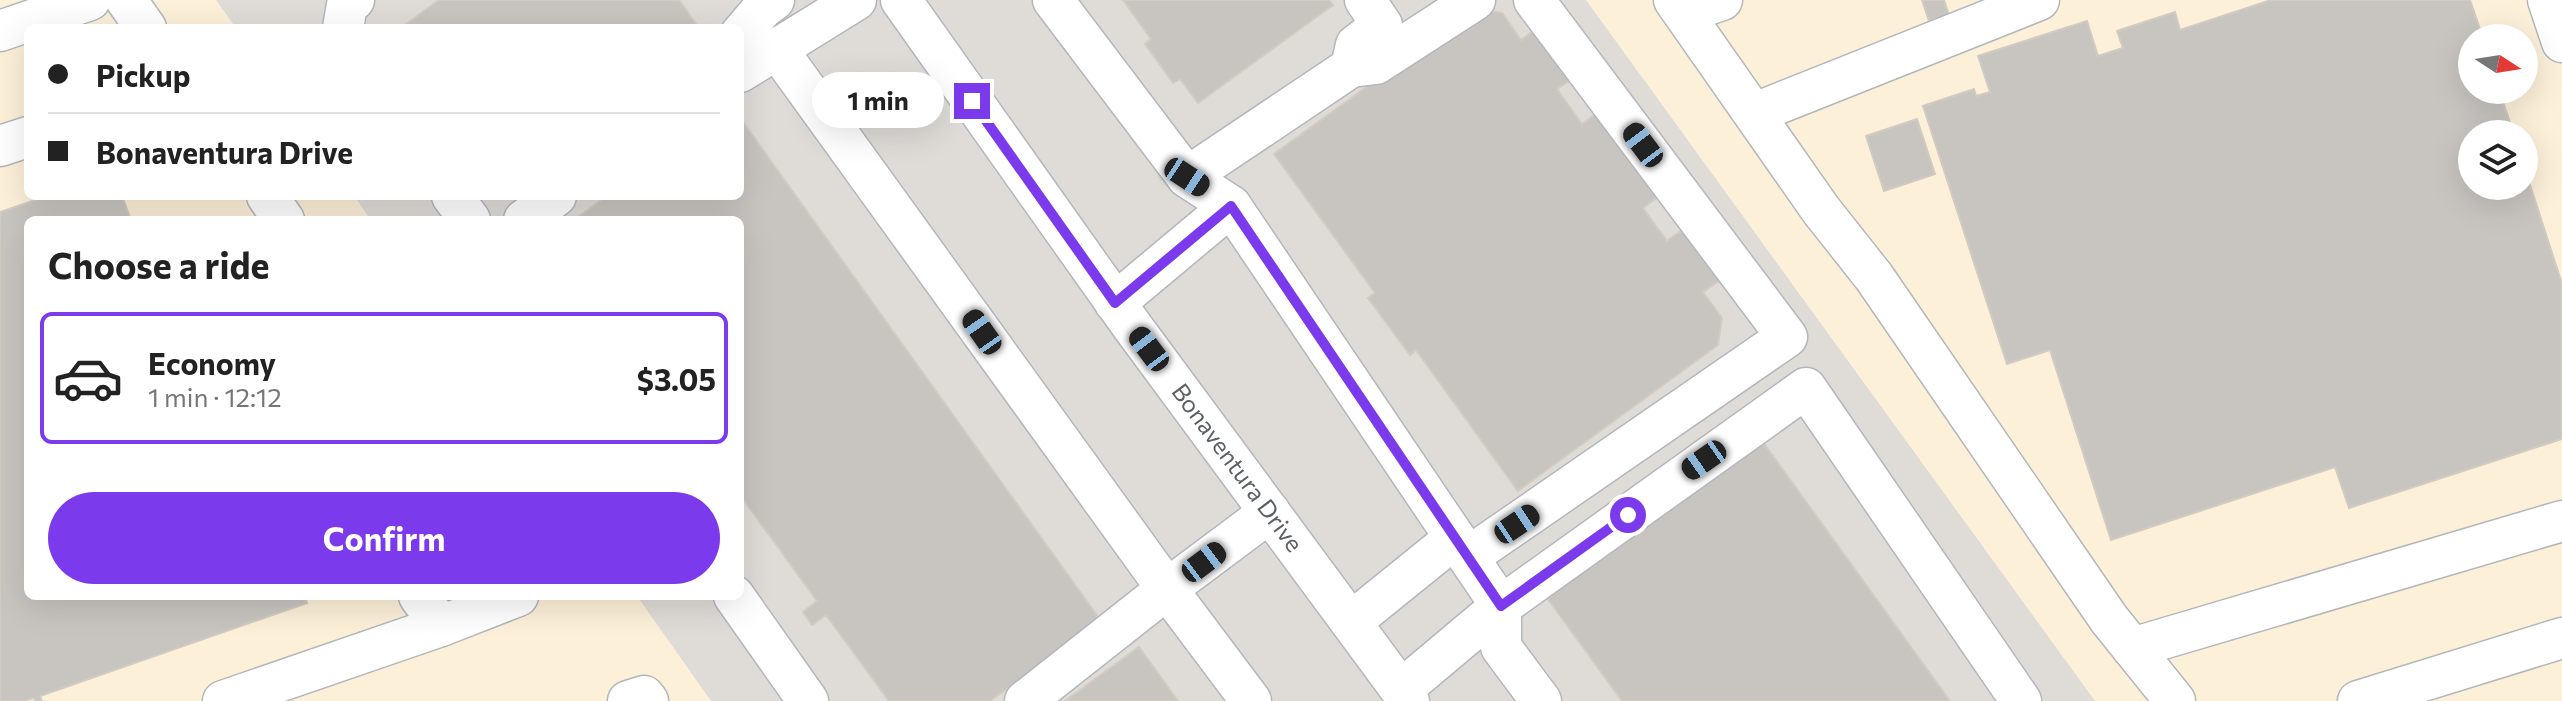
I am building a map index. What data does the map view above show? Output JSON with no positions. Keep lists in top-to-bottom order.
{
  "streets": {
    "street": ["Bonaventura Drive"]
  },
  "north": "right",
  "page": {
    "banner": ["Pickup", "Bonaventura Drive"],
    "bubble": "1 min",
    "heading": "Choose a ride",
    "list": [
      {
        "name": "Economy",
        "note": "1 min · 12:12",
        "value": "$3.05"
      }
    ],
    "buttons": "Confirm"
  }
}
